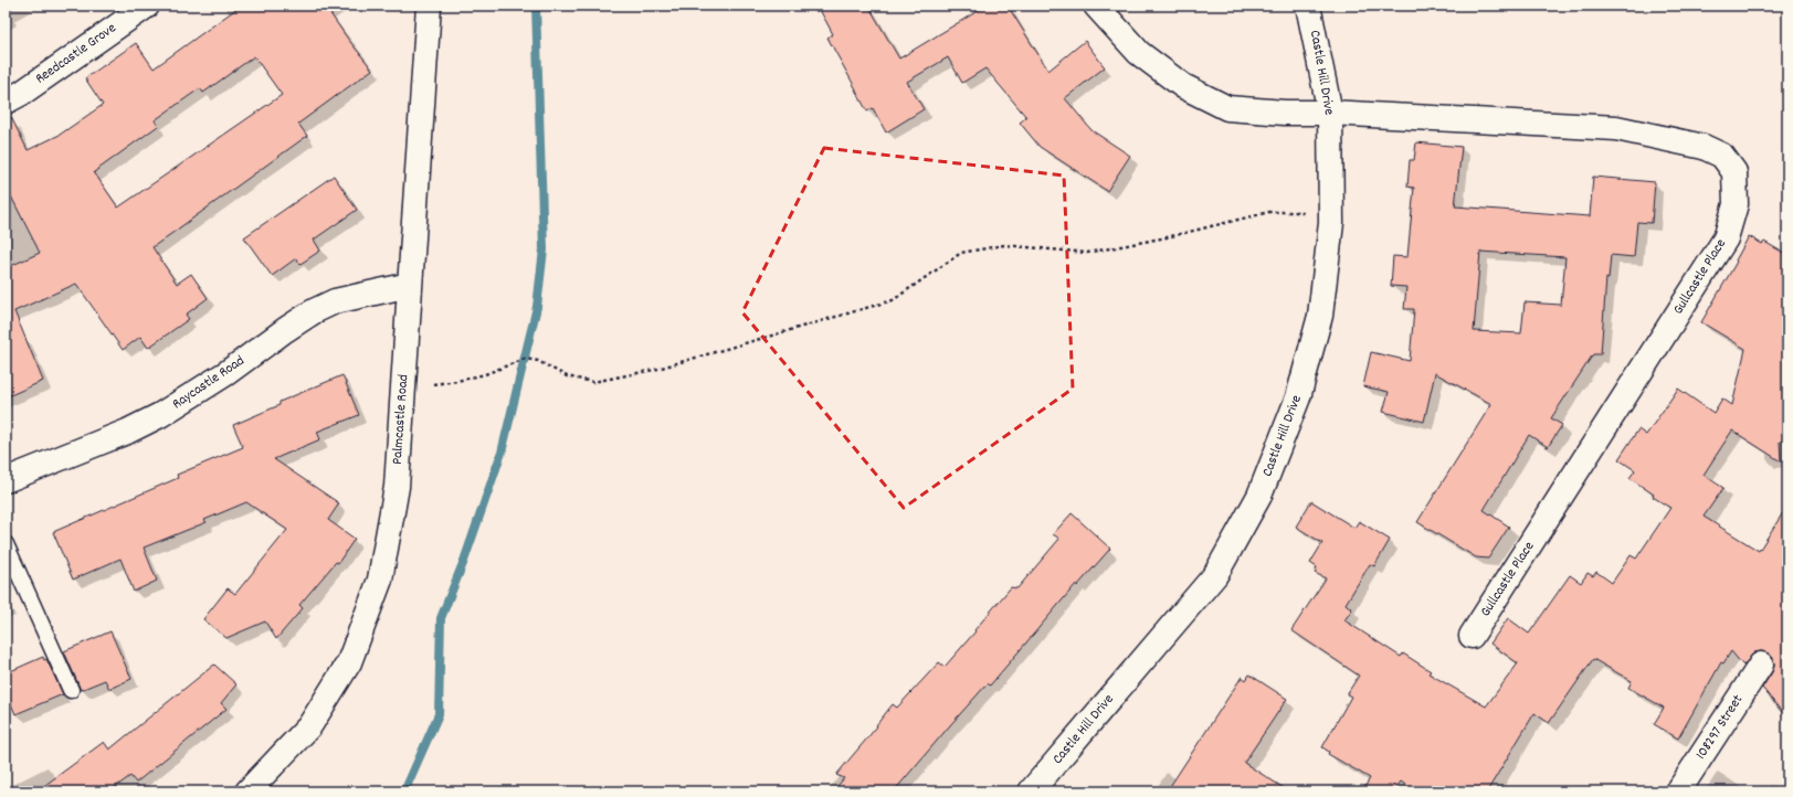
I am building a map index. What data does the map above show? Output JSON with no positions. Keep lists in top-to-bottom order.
{
  "streets": {
    "street": [
      "Reedcastle Grove",
      "Castle Hill Drive",
      "Gullcastle Place",
      "Raycastle Road",
      "Palmcastle Road",
      "108297 Street"
    ]
  },
  "crossings": [
    ["Castle Hill Drive", "Gullcastle Place"],
    ["Raycastle Road", "Palmcastle Road"]
  ]
}
